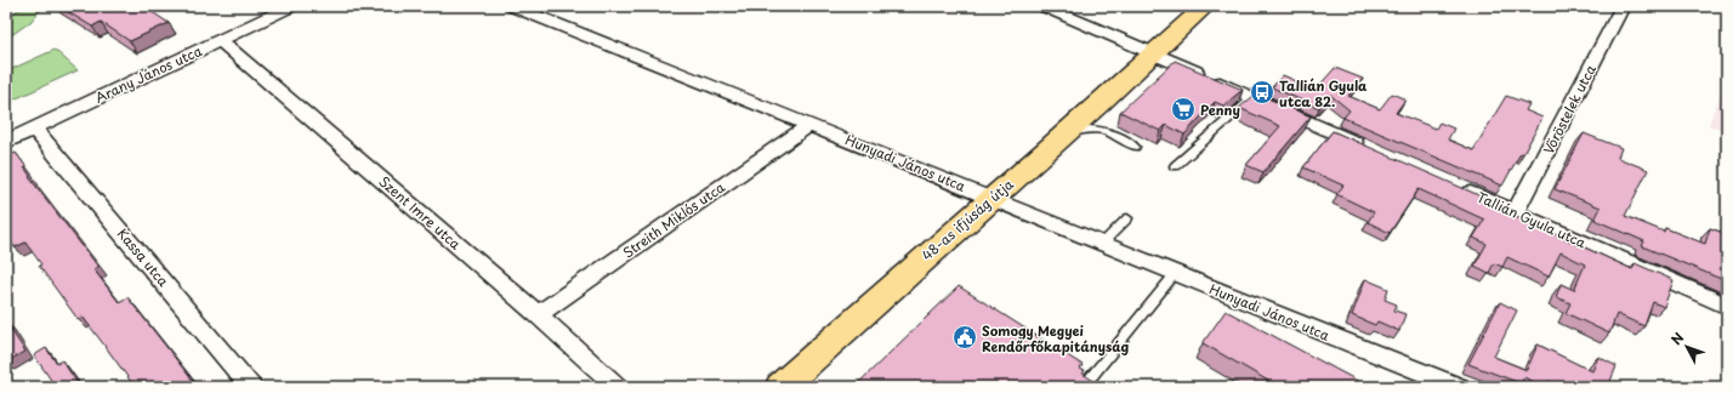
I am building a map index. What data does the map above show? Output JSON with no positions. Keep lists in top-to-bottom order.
{
  "streets": {
    "main road": ["48-as ifjúság útja"],
    "street": [
      "Arany János utca",
      "Vöröstelek utca",
      "Hunyadi János utca",
      "Szent Imre utca",
      "Streith Miklós utca",
      "Tallián Gyula utca",
      "Kassa utca"
    ]
  },
  "crossings": [
    ["Arany János utca", "Szent Imre utca"],
    ["Arany János utca", "Kassa utca"],
    ["Vöröstelek utca", "Tallián Gyula utca"],
    ["Hunyadi János utca", "Streith Miklós utca"],
    ["Hunyadi János utca", "48-as ifjúság útja"],
    ["Szent Imre utca", "Streith Miklós utca"]
  ],
  "places": {
    "bus stop": ["Tallián Gyula utca 82."],
    "supermarket": ["Penny"],
    "public building": ["Somogy Megyei Rendőrfőkapitányság"]
  },
  "north": "top left"
}
